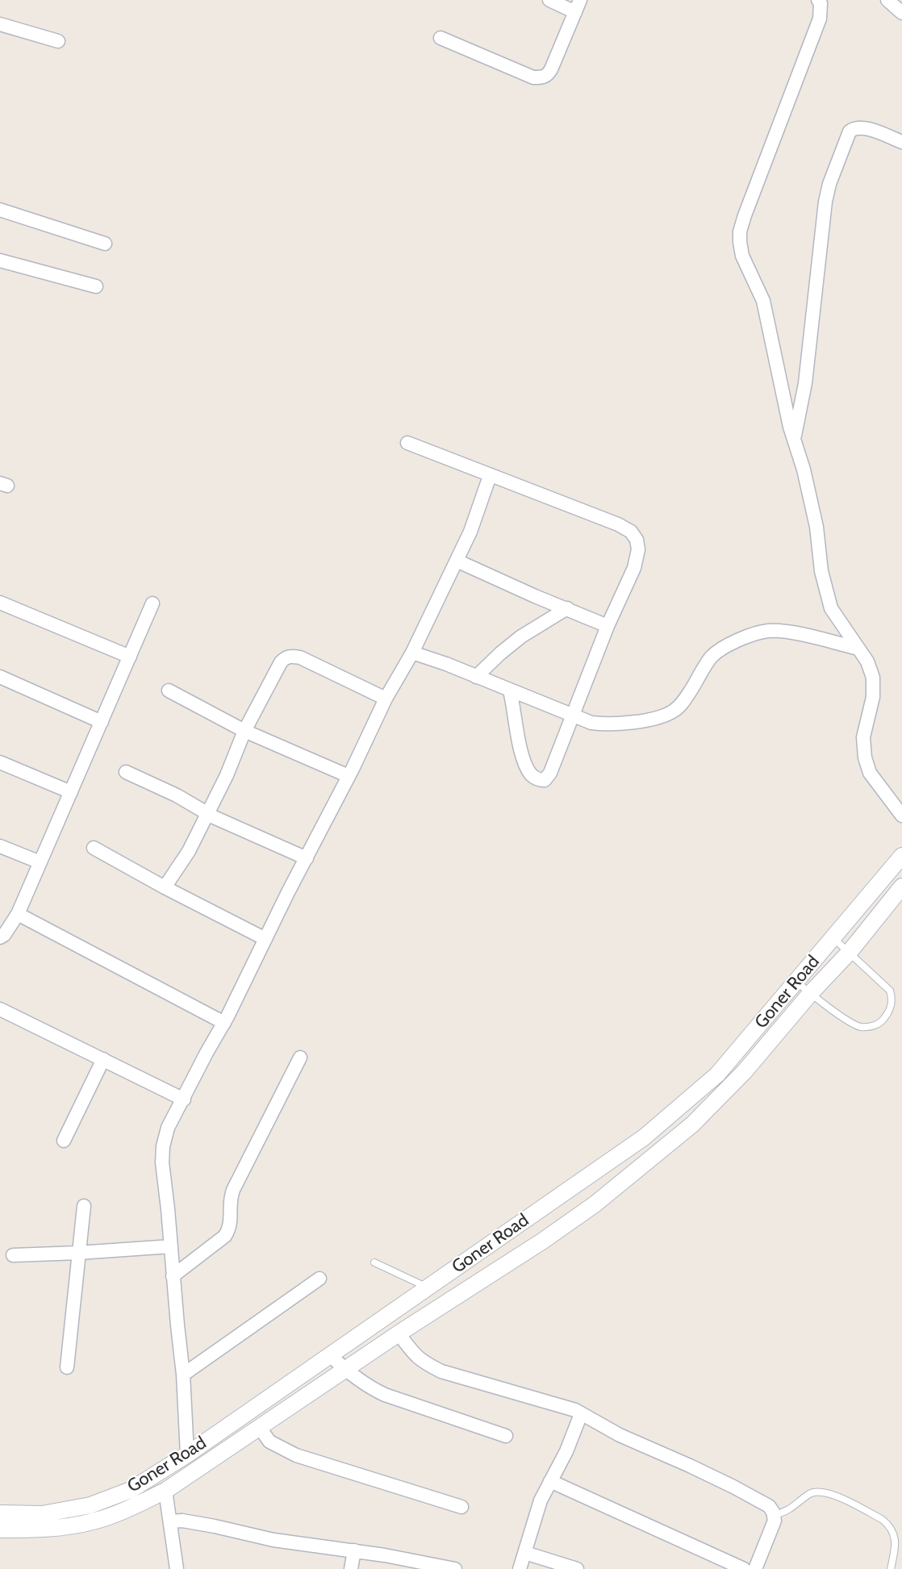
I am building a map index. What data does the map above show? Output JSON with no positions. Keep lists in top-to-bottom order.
{
  "streets": {
    "street": ["Goner Road"]
  }
}
